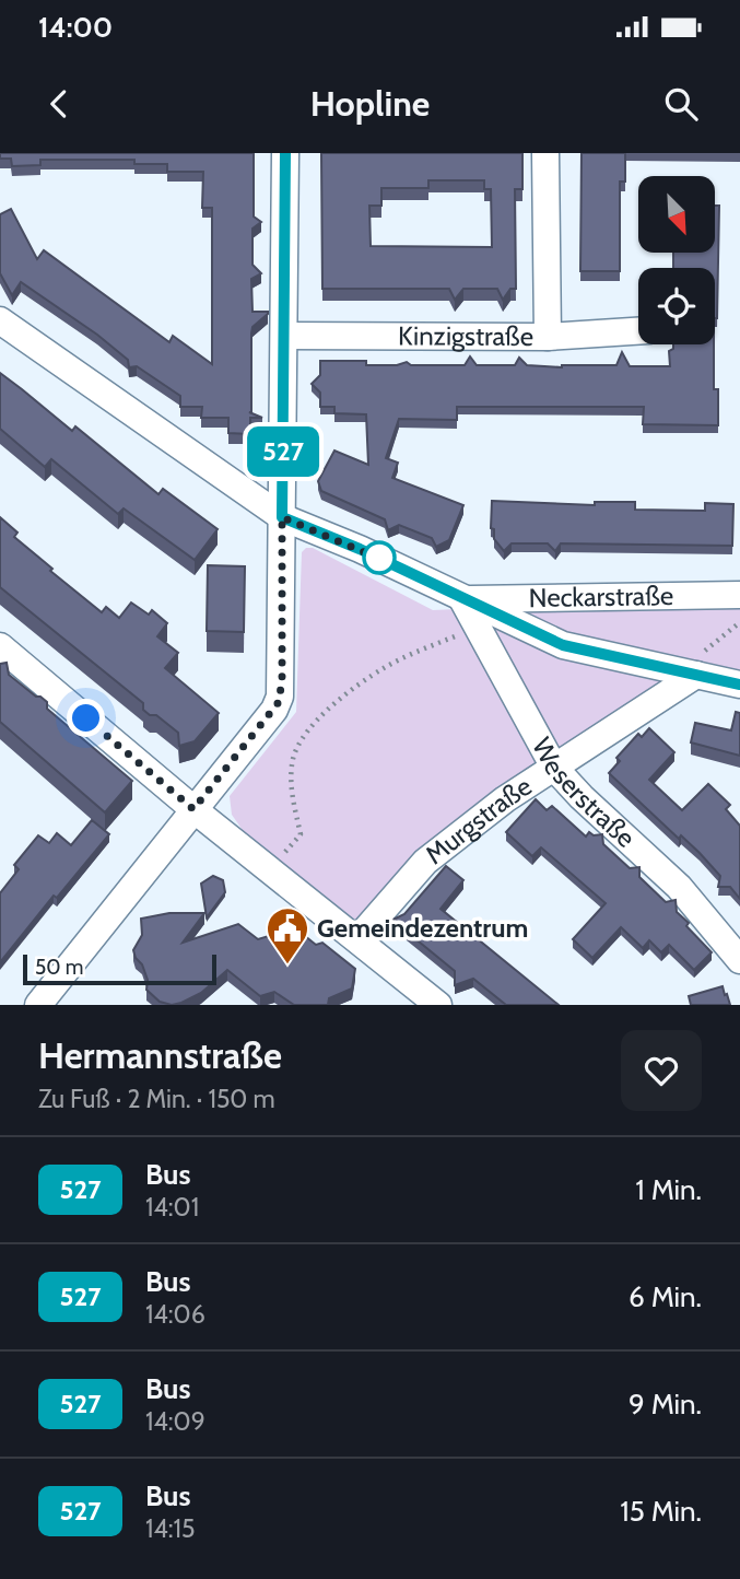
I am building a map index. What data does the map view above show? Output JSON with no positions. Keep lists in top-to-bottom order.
{
  "streets": {
    "street": [
      "Kinzigstraße",
      "Neckarstraße",
      "Weserstraße",
      "Murgstraße"
    ]
  },
  "crossings": [
    ["Neckarstraße", "Weserstraße"],
    ["Weserstraße", "Murgstraße"]
  ],
  "places": {
    "public building": ["Gemeindezentrum"]
  },
  "lines": ["bus line 527"],
  "scale_bar": "50 m",
  "north": "bottom right",
  "page": {
    "status": "14:00",
    "header": "Hopline",
    "on_map": "527",
    "scale": "50 m",
    "heading": ["Hermannstraße", "Zu Fuß · 2 Min. · 150 m"],
    "list": [
      {
        "mark": "527",
        "name": "Bus",
        "note": "14:01",
        "value": "1 Min."
      },
      {
        "mark": "527",
        "name": "Bus",
        "note": "14:06",
        "value": "6 Min."
      },
      {
        "mark": "527",
        "name": "Bus",
        "note": "14:09",
        "value": "9 Min."
      },
      {
        "mark": "527",
        "name": "Bus",
        "note": "14:15",
        "value": "15 Min."
      }
    ]
  }
}
